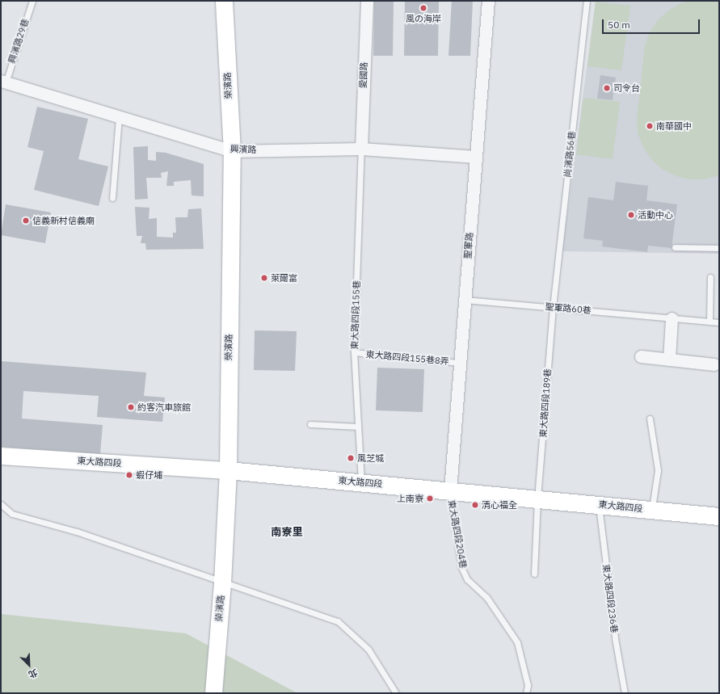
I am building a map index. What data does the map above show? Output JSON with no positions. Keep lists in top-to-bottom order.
{
  "streets": {
    "main road": ["榮濱路", "東大路四段"],
    "street": ["愛國路", "興濱路", "聖軍路"],
    "lane": [
      "興濱路29巷",
      "尚濱路56巷",
      "聖軍路60巷",
      "東大路四段155巷",
      "東大路四段155巷8弄",
      "東大路四段189巷",
      "東大路四段204巷",
      "東大路四段236巷"
    ]
  },
  "crossings": [
    ["興濱路29巷", "興濱路"],
    ["愛國路", "興濱路"],
    ["愛國路", "東大路四段155巷"],
    ["榮濱路", "興濱路"],
    ["榮濱路", "東大路四段"],
    ["興濱路", "聖軍路"],
    ["興濱路", "東大路四段155巷"],
    ["尚濱路56巷", "聖軍路60巷"],
    ["尚濱路56巷", "東大路四段189巷"],
    ["聖軍路", "聖軍路60巷"],
    ["聖軍路", "東大路四段155巷8弄"],
    ["聖軍路", "東大路四段"],
    ["聖軍路", "東大路四段204巷"],
    ["聖軍路60巷", "東大路四段189巷"],
    ["東大路四段155巷", "東大路四段155巷8弄"],
    ["東大路四段155巷", "東大路四段"],
    ["東大路四段189巷", "東大路四段"],
    ["東大路四段", "東大路四段204巷"],
    ["東大路四段", "東大路四段236巷"]
  ],
  "districts": ["南寮里"],
  "places": [
    "風の海岸",
    "司令台",
    "南華國中",
    "活動中心",
    "信義新村信義廟",
    "萊爾富",
    "約客汽車旅館",
    "風芝城",
    "蝦仔埔",
    "上南寮",
    "清心福全"
  ],
  "scale_bar": "50 m",
  "north": "bottom right"
}
